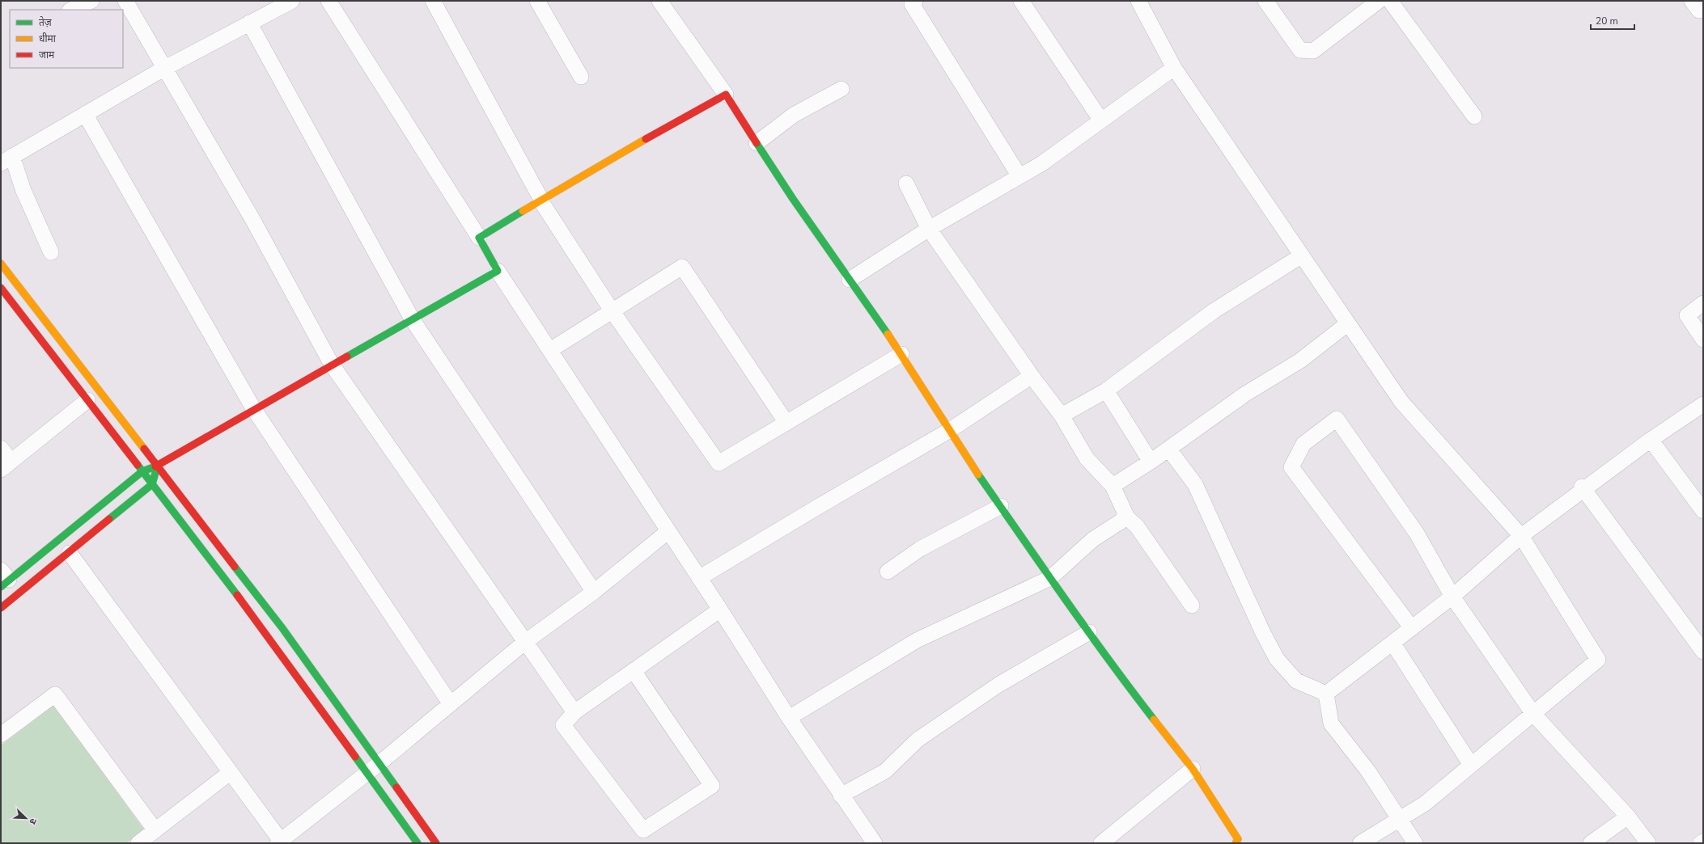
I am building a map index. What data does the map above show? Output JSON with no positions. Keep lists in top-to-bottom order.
{
  "legend": ["तेज़", "धीमा", "जाम"],
  "scale_bar": "20 m",
  "north": "bottom right"
}
